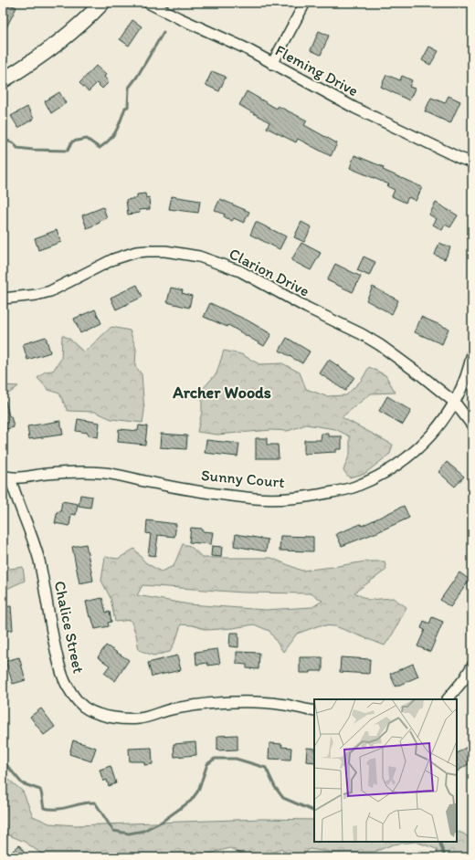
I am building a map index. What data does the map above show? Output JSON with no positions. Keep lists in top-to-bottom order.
{
  "streets": {
    "street": [
      "Fleming Drive",
      "Clarion Drive",
      "Sunny Court",
      "Chalice Street"
    ]
  },
  "crossings": [
    ["Clarion Drive", "Sunny Court"],
    ["Sunny Court", "Chalice Street"]
  ],
  "districts": ["Archer Woods"]
}
